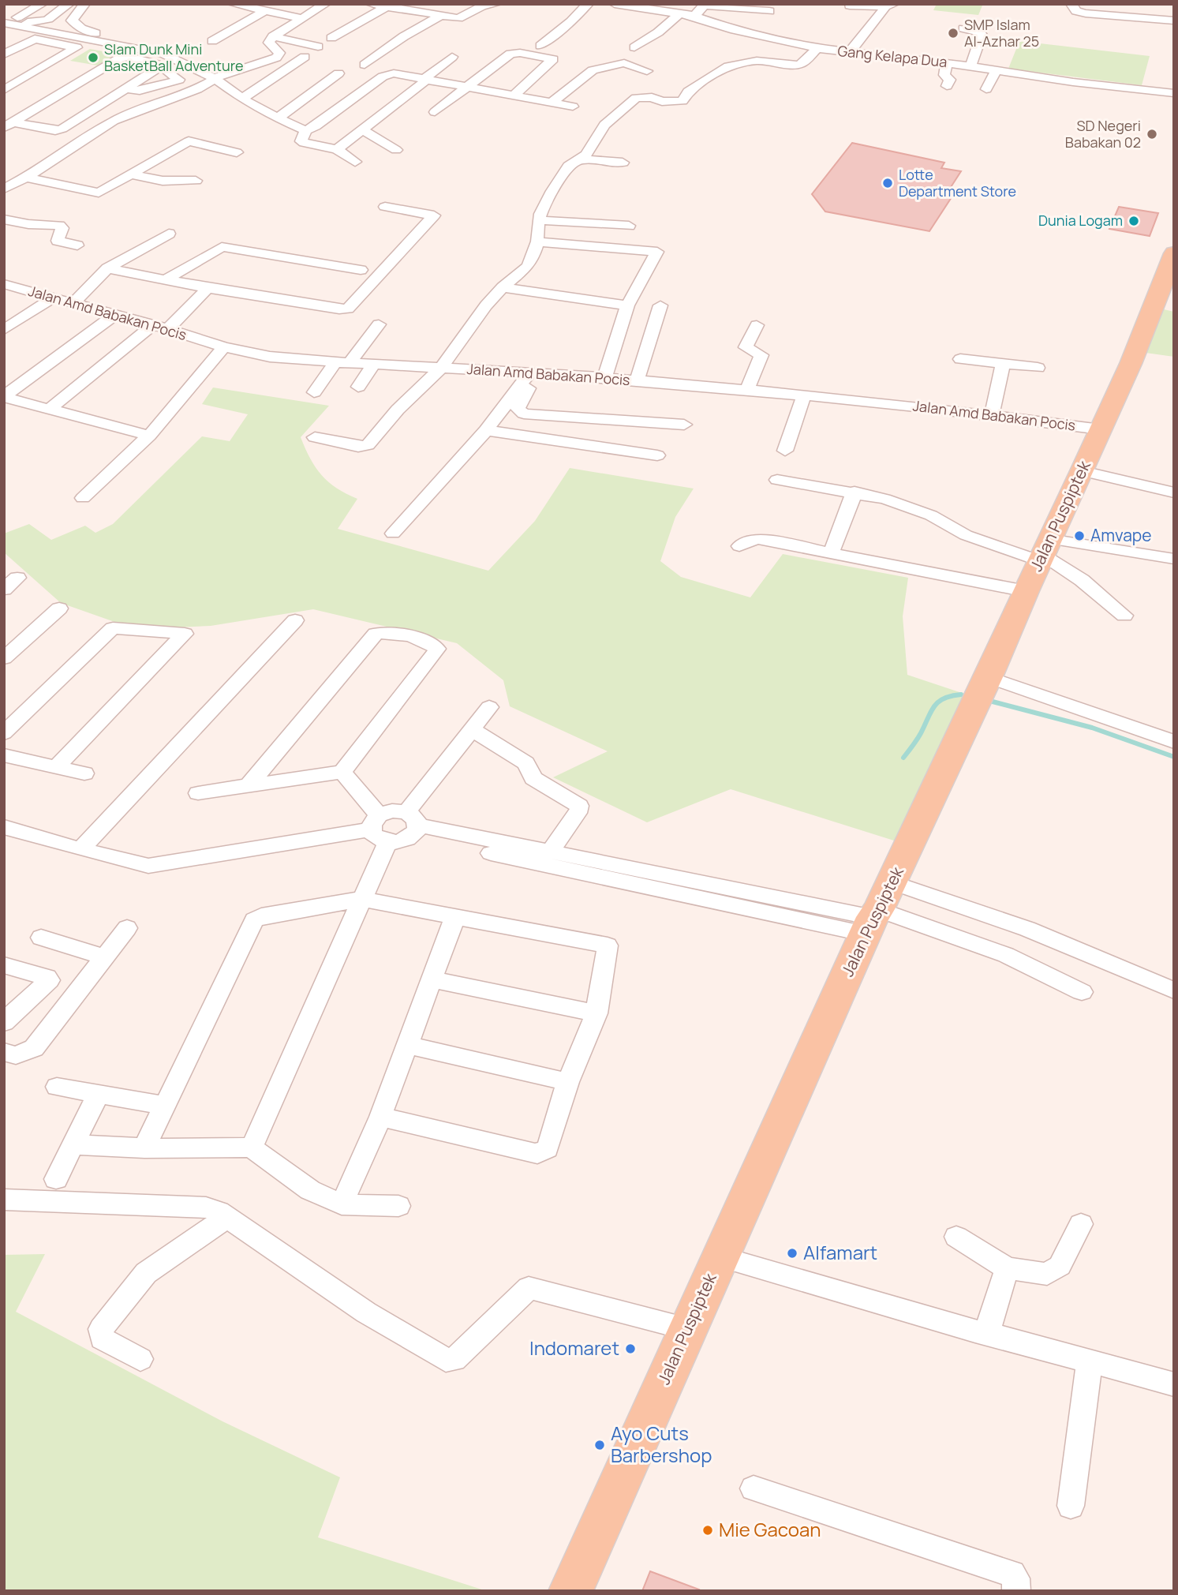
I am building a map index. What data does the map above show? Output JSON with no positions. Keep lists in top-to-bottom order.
{
  "streets": {
    "main road": ["Jalan Puspiptek"],
    "street": ["Gang Kelapa Dua", "Jalan Amd Babakan Pocis"]
  },
  "crossings": [
    ["Jalan Amd Babakan Pocis", "Jalan Puspiptek"]
  ],
  "places": [
    "SMP Islam Al-Azhar 25",
    "Slam Dunk Mini BasketBall Adventure",
    "SD Negeri Babakan 02",
    "Lotte Department Store",
    "Dunia Logam",
    "Amvape",
    "Alfamart",
    "Indomaret",
    "Ayo Cuts Barbershop",
    "Mie Gacoan"
  ]
}
